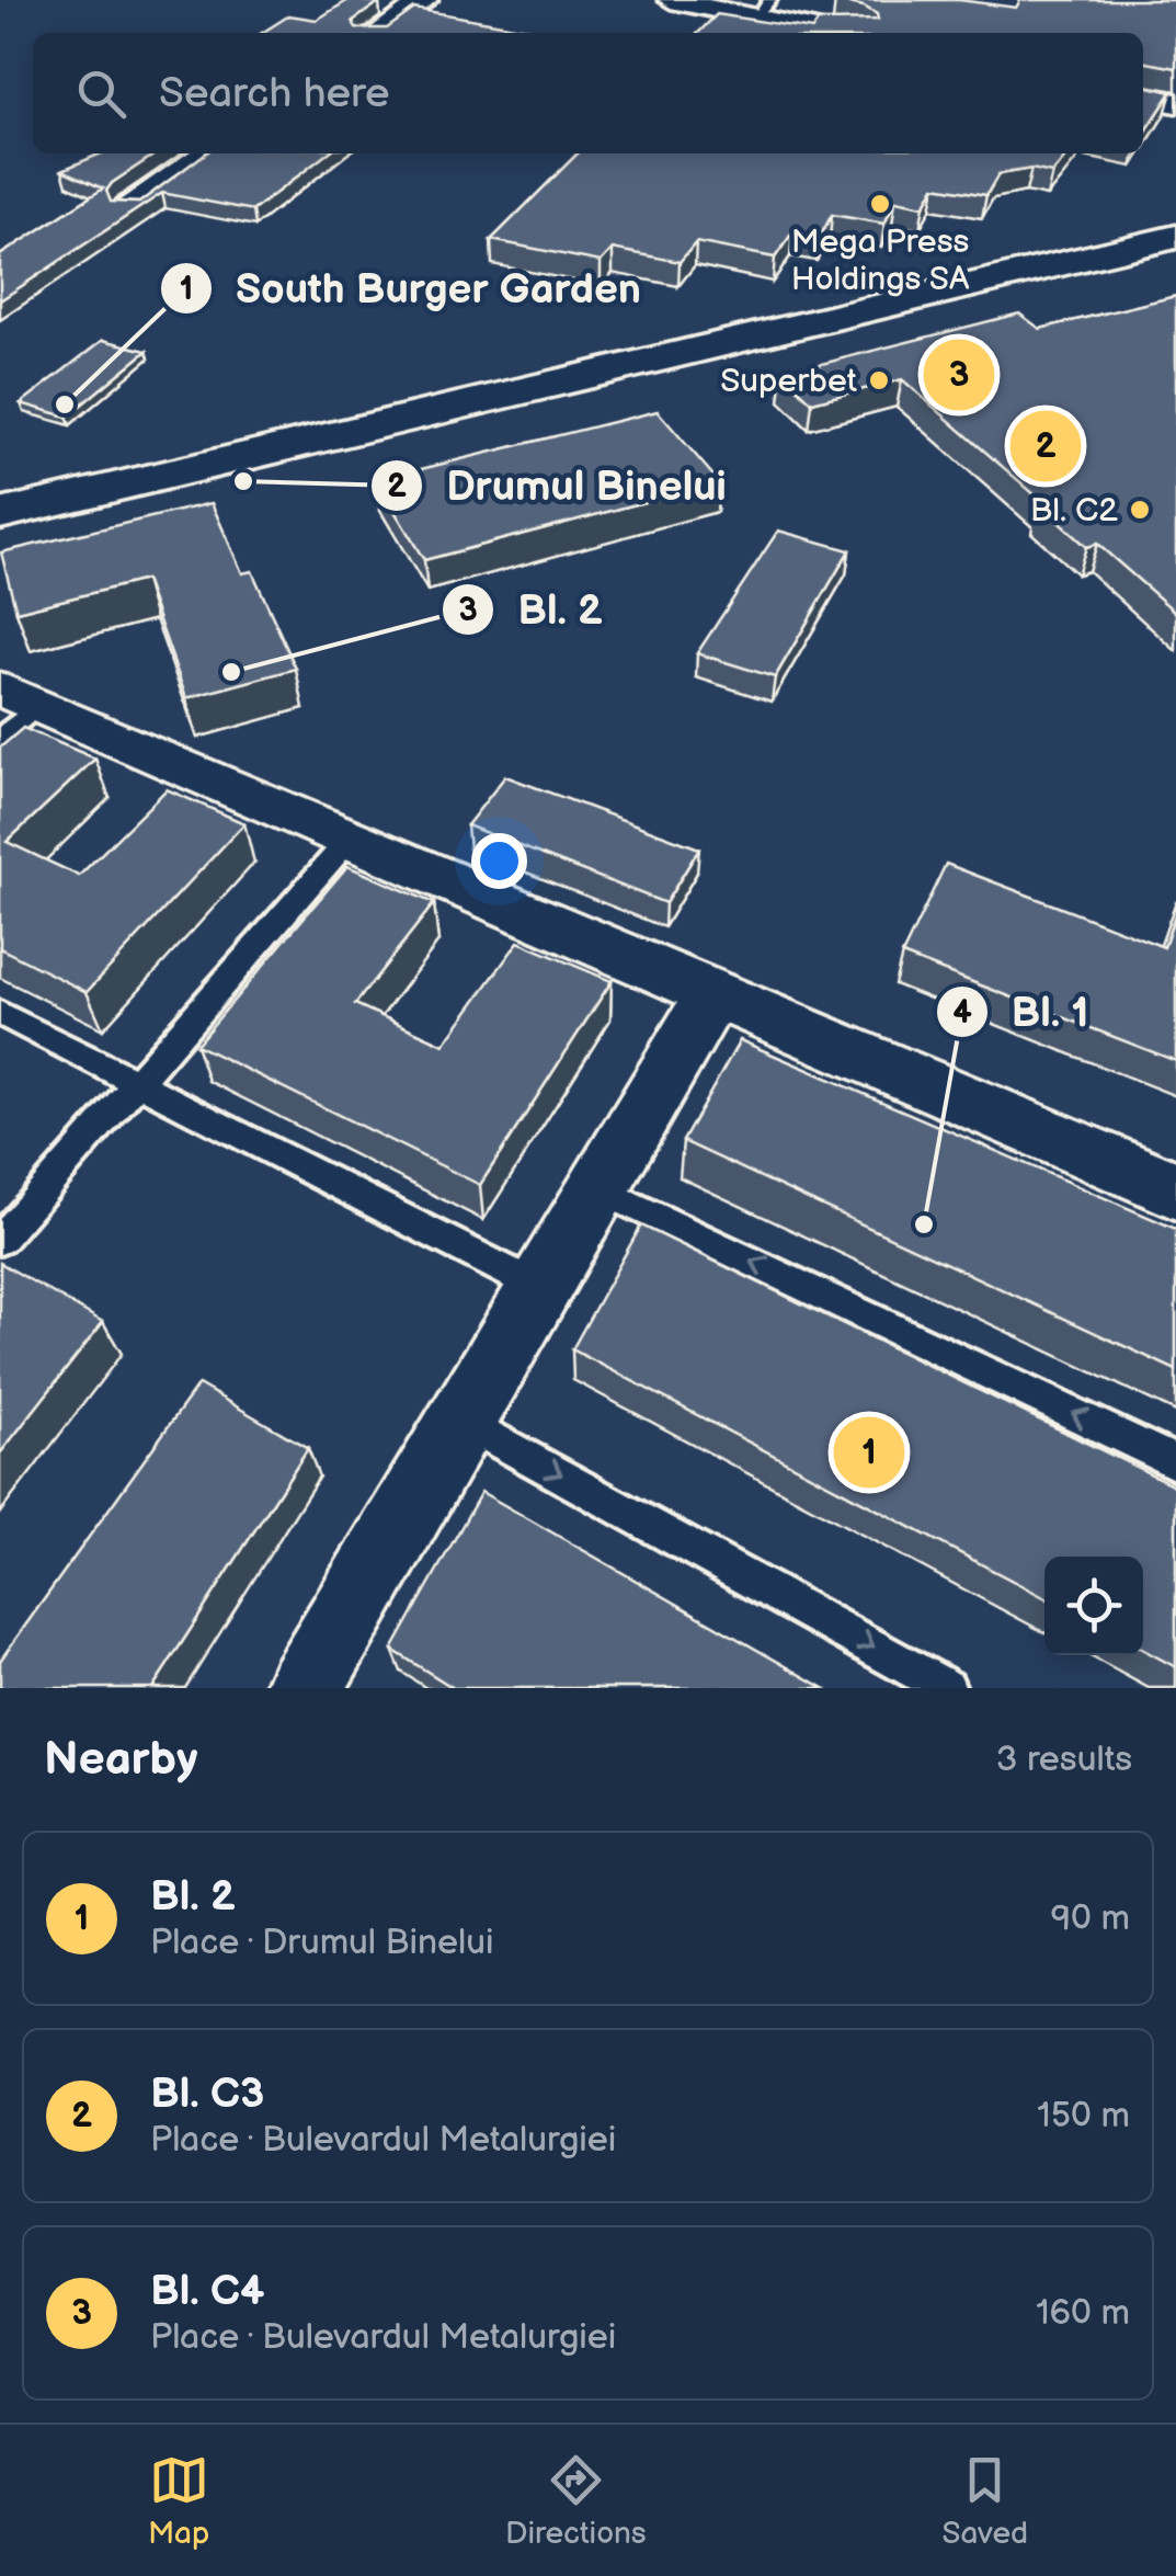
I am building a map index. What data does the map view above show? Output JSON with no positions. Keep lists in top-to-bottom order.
{
  "places": [
    "Mega Press Holdings SA",
    "Superbet",
    "South Burger Garden",
    "Drumul Binelui",
    "Bl. C2",
    "Bl. 2",
    "Bl. 1"
  ],
  "page": {
    "search": "Search here",
    "pins": ["3", "2", "1"],
    "heading": ["Nearby", "3 results"],
    "list": [
      {
        "mark": "1",
        "name": "Bl. 2",
        "note": "Place · Drumul Binelui",
        "value": "90 m"
      },
      {
        "mark": "2",
        "name": "Bl. C3",
        "note": "Place · Bulevardul Metalurgiei",
        "value": "150 m"
      },
      {
        "mark": "3",
        "name": "Bl. C4",
        "note": "Place · Bulevardul Metalurgiei",
        "value": "160 m"
      }
    ],
    "nav": ["Map", "Directions", "Saved"]
  }
}
